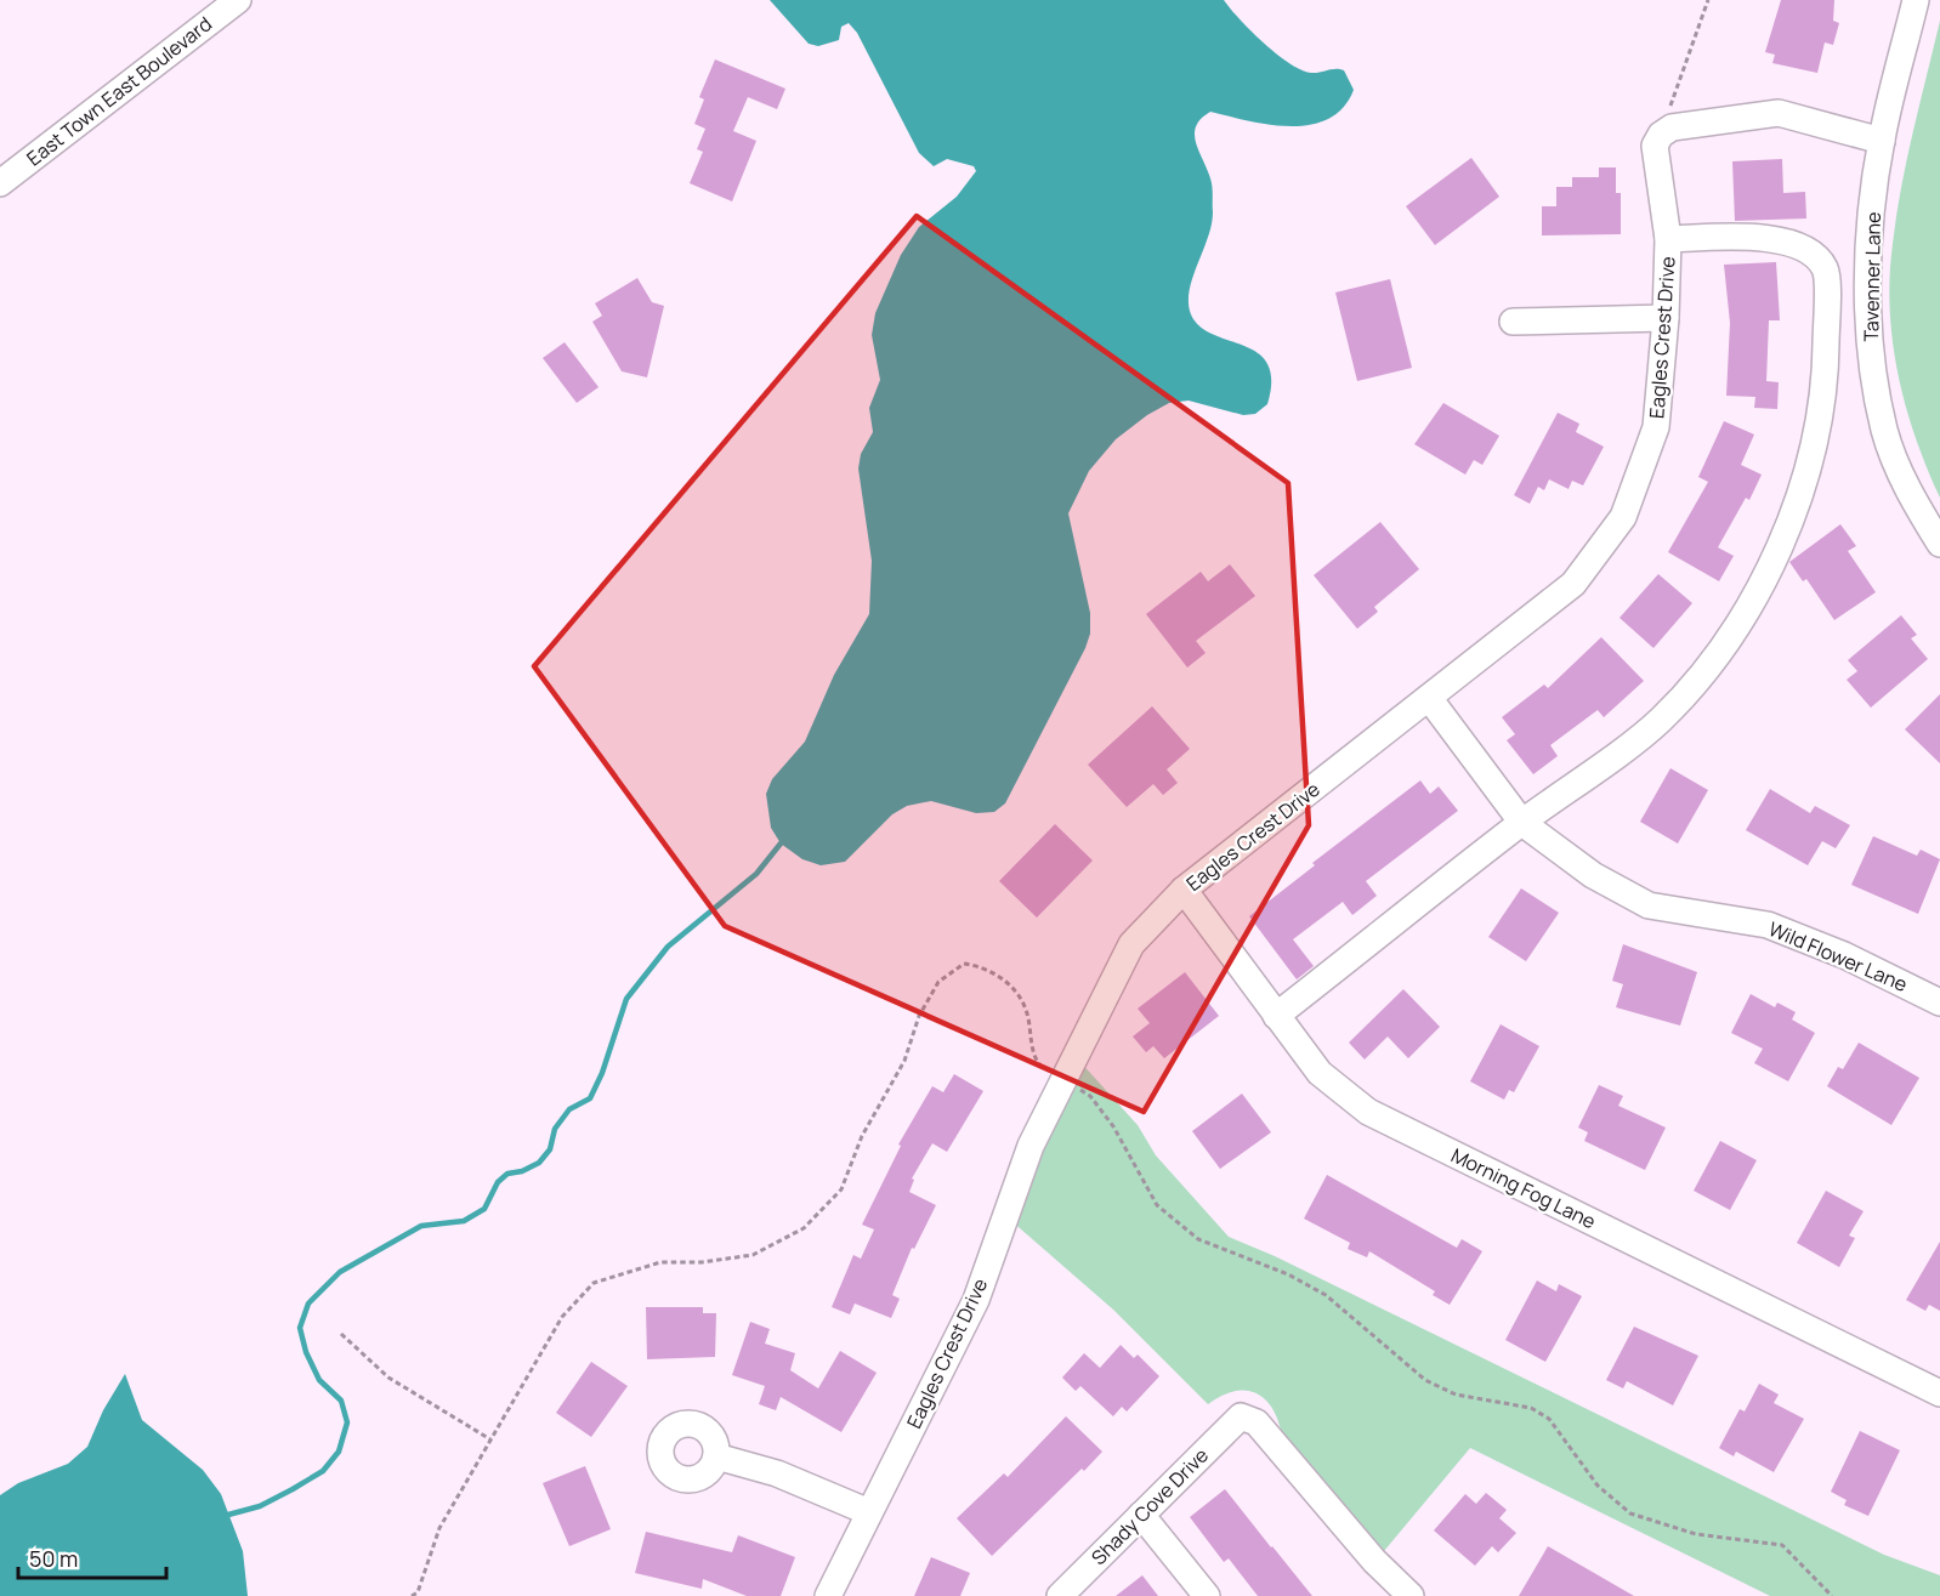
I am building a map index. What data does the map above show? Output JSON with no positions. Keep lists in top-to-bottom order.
{
  "streets": {
    "street": [
      "East Town East Boulevard",
      "Tavenner Lane",
      "Eagles Crest Drive",
      "Wild Flower Lane",
      "Morning Fog Lane",
      "Shady Cove Drive"
    ]
  },
  "crossings": [
    ["Eagles Crest Drive", "Wild Flower Lane"],
    ["Eagles Crest Drive", "Morning Fog Lane"]
  ],
  "scale_bar": "50 m"
}
